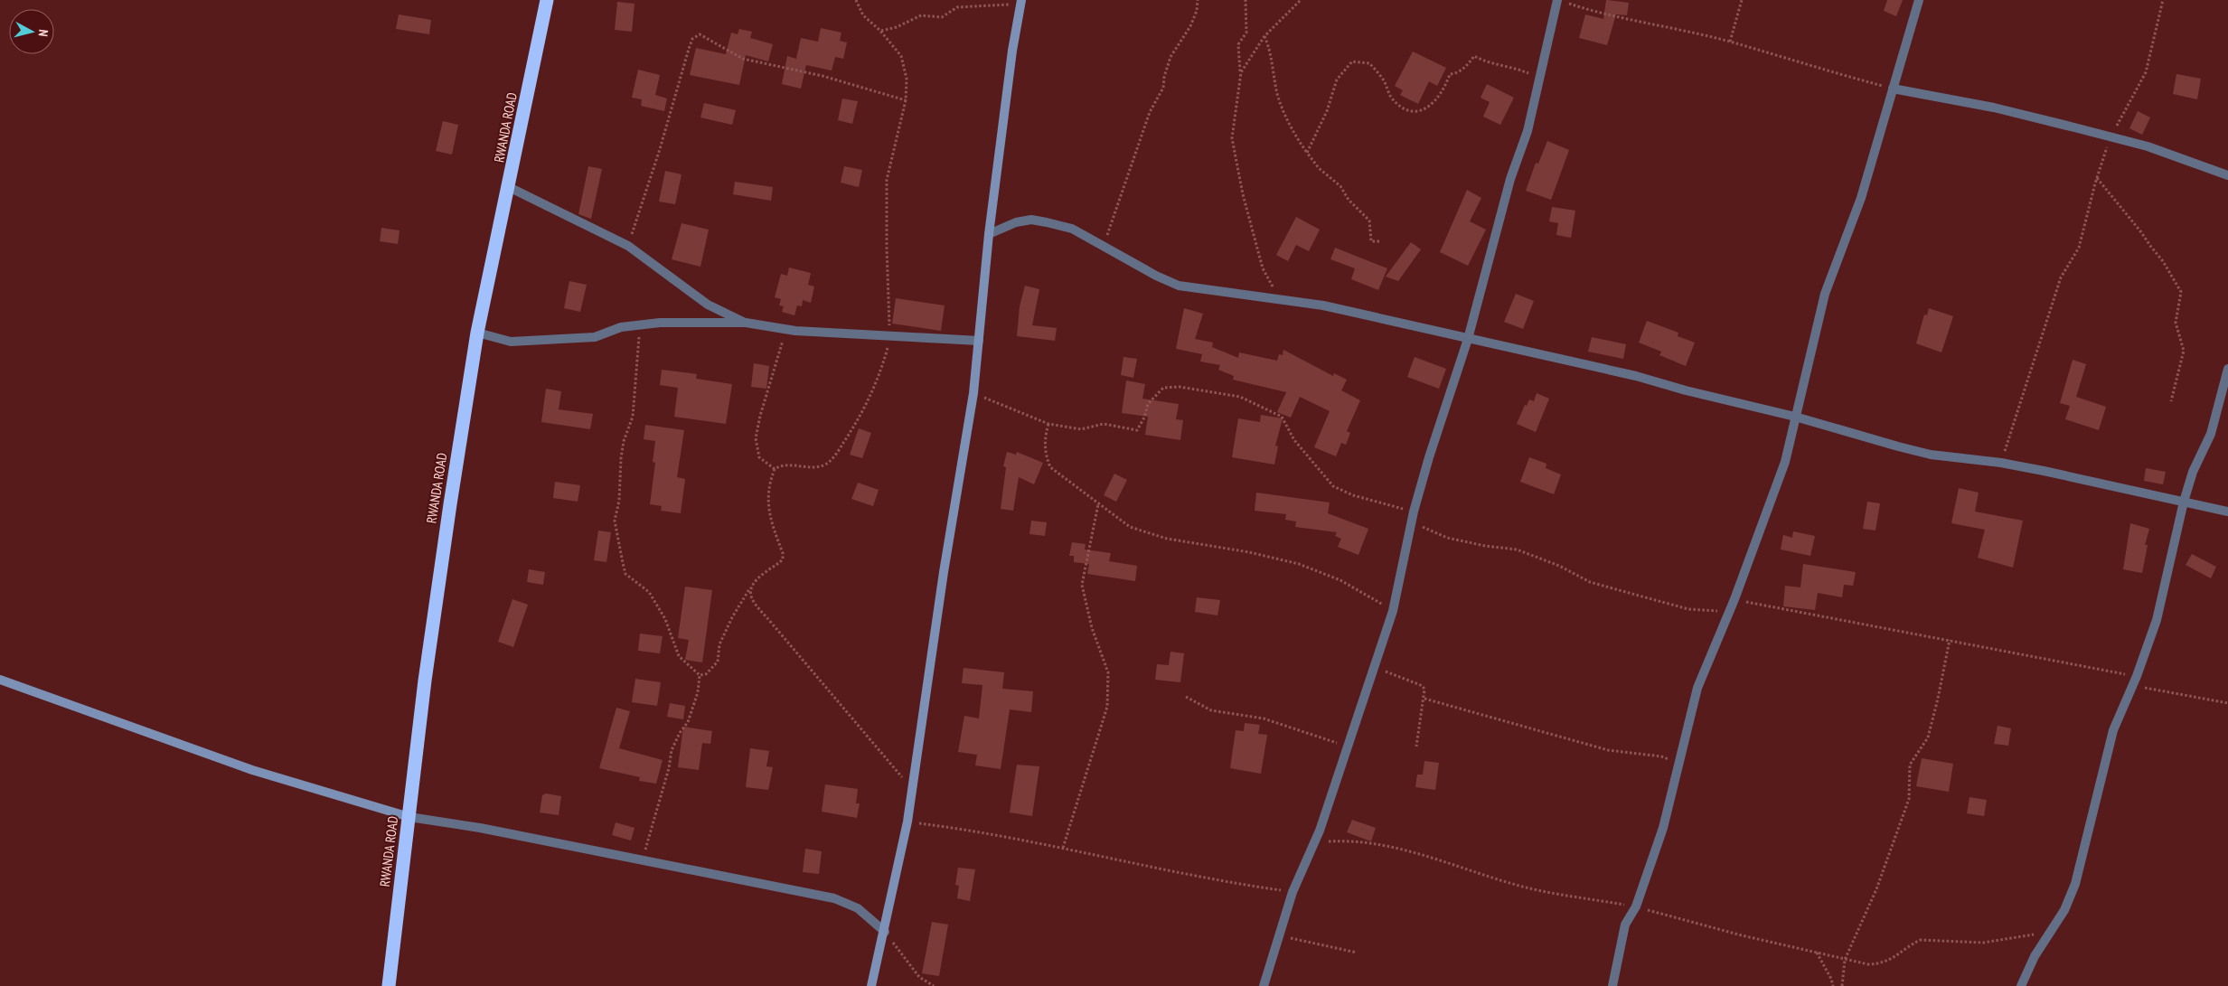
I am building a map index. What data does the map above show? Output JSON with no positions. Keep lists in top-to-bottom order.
{
  "streets": {
    "highway": ["RWANDA ROAD"]
  },
  "north": "right"
}
